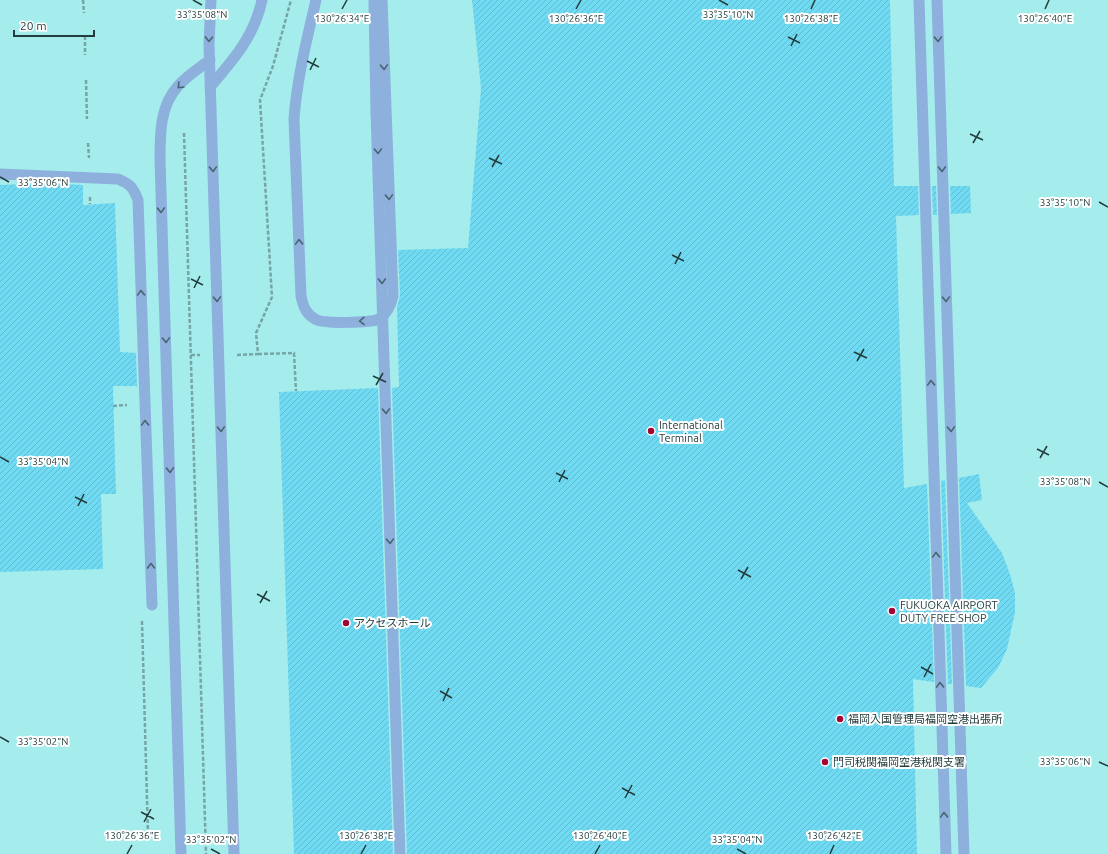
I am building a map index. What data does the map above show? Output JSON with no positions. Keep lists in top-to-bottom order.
{
  "places": [
    "International Terminal",
    "FUKUOKA AIRPORT DUTY FREE SHOP",
    "アクセスホール",
    "福岡入国管理局福岡空港出張所",
    "門司税関福岡空港税関支署"
  ],
  "scale_bar": "20 m",
  "coordinates": [
    "33°35'10\"N",
    "33°35'08\"N",
    "130°26'34\"E",
    "130°26'36\"E",
    "130°26'38\"E",
    "130°26'40\"E",
    "33°35'06\"N",
    "33°35'04\"N",
    "33°35'02\"N",
    "130°26'42\"E"
  ]
}
